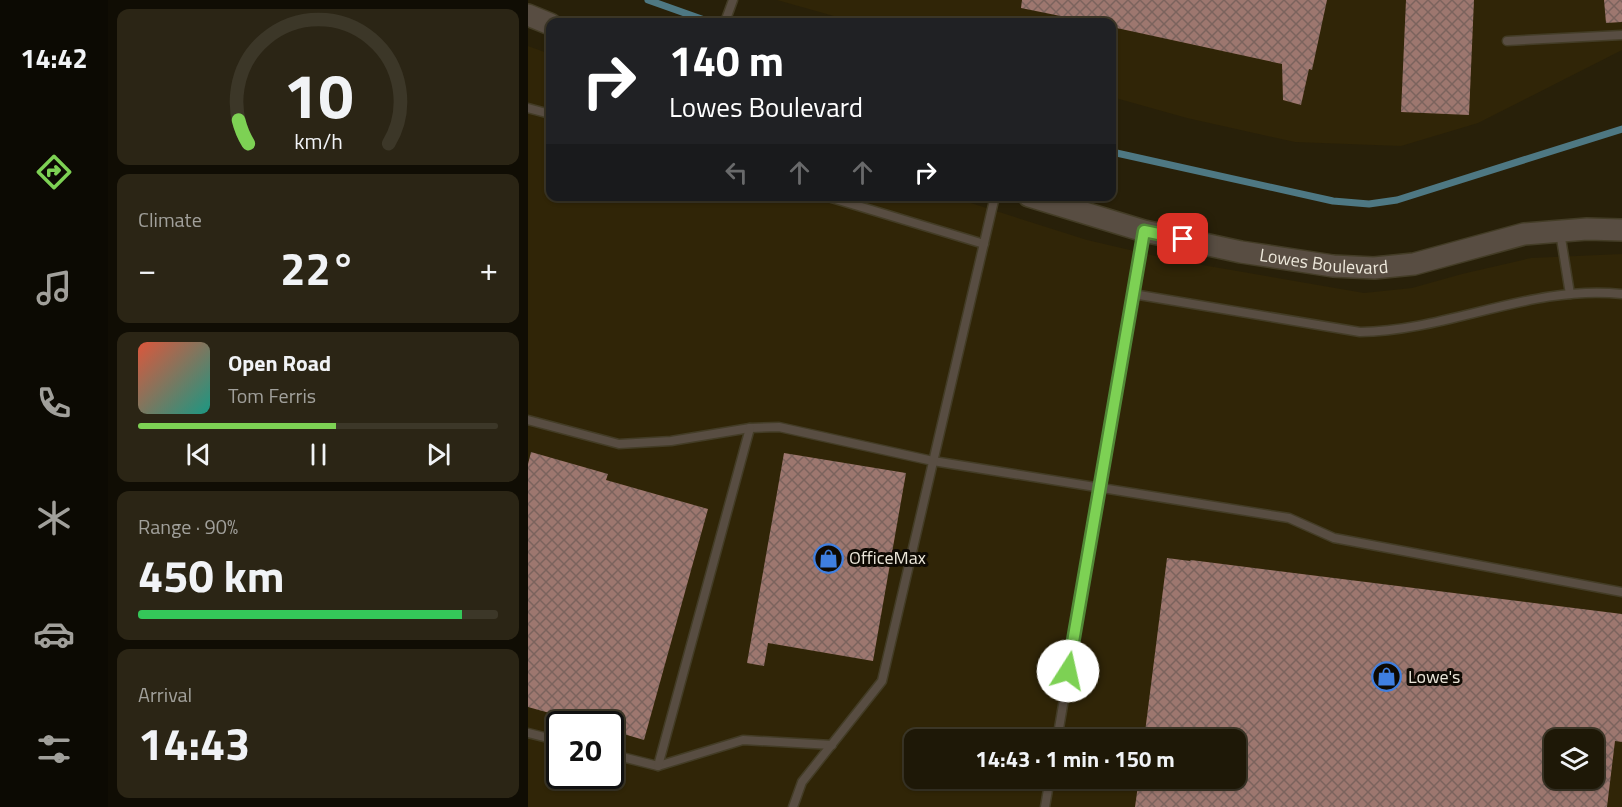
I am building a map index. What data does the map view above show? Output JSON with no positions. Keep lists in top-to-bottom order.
{
  "streets": {
    "street": ["Lowes Boulevard"]
  },
  "places": {
    "shop": ["OfficeMax", "Lowe's"]
  },
  "page": {
    "tabs": "14:42",
    "turn": ["140 m", "Lowes Boulevard"],
    "tile": [
      "Climate",
      ["Range · 90%", "450 km"],
      ["Arrival", "14:43"]
    ],
    "heat": ["−", "22°", "+"],
    "song": ["Open Road", "Tom Ferris"],
    "limit": "20",
    "trip": "14:43 · 1 min · 150 m",
    "gauge": ["10", "km/h"]
  }
}
